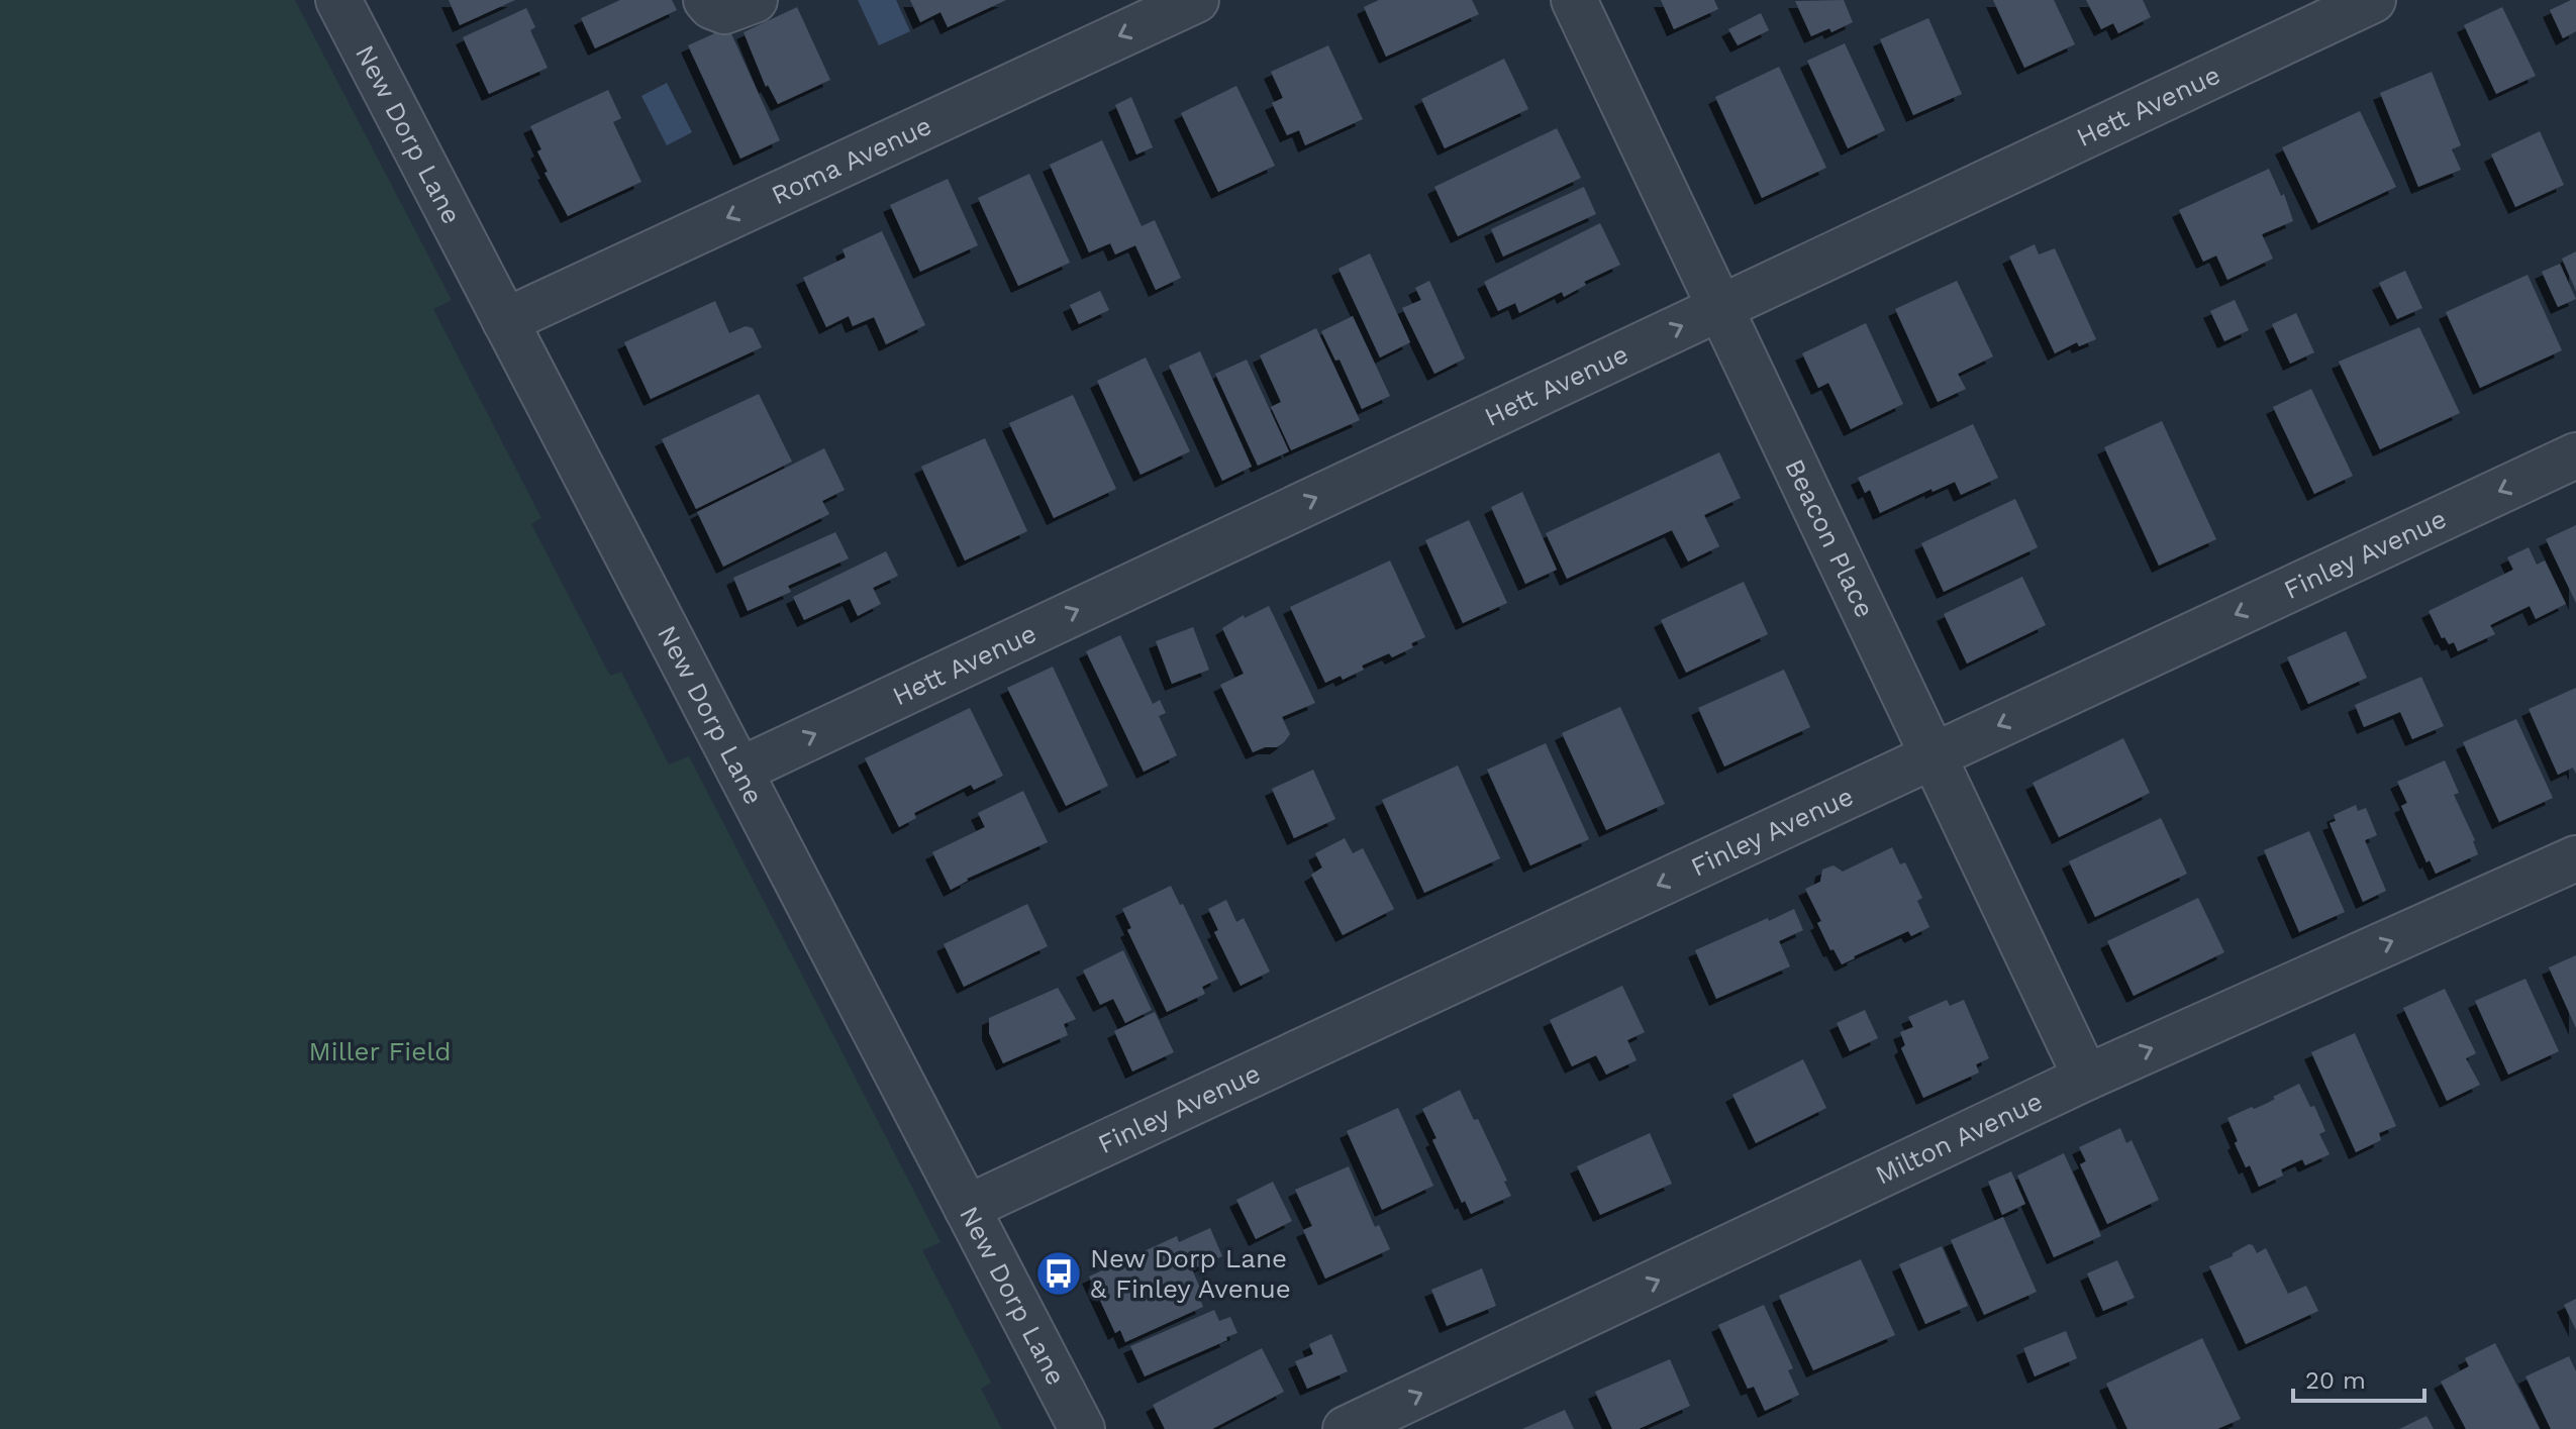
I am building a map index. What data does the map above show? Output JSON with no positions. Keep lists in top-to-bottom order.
{
  "streets": {
    "street": [
      "Hett Avenue",
      "New Dorp Lane",
      "Roma Avenue",
      "Beacon Place",
      "Finley Avenue",
      "Milton Avenue"
    ]
  },
  "crossings": [
    ["Hett Avenue", "New Dorp Lane"],
    ["Hett Avenue", "Beacon Place"],
    ["New Dorp Lane", "Roma Avenue"],
    ["New Dorp Lane", "Finley Avenue"],
    ["Beacon Place", "Finley Avenue"],
    ["Beacon Place", "Milton Avenue"]
  ],
  "one_way": [
    "Hett Avenue",
    "Roma Avenue",
    "Finley Avenue",
    "Milton Avenue"
  ],
  "parks": ["Miller Field"],
  "places": {
    "bus stop": ["New Dorp Lane & Finley Avenue"]
  },
  "scale_bar": "20 m"
}
